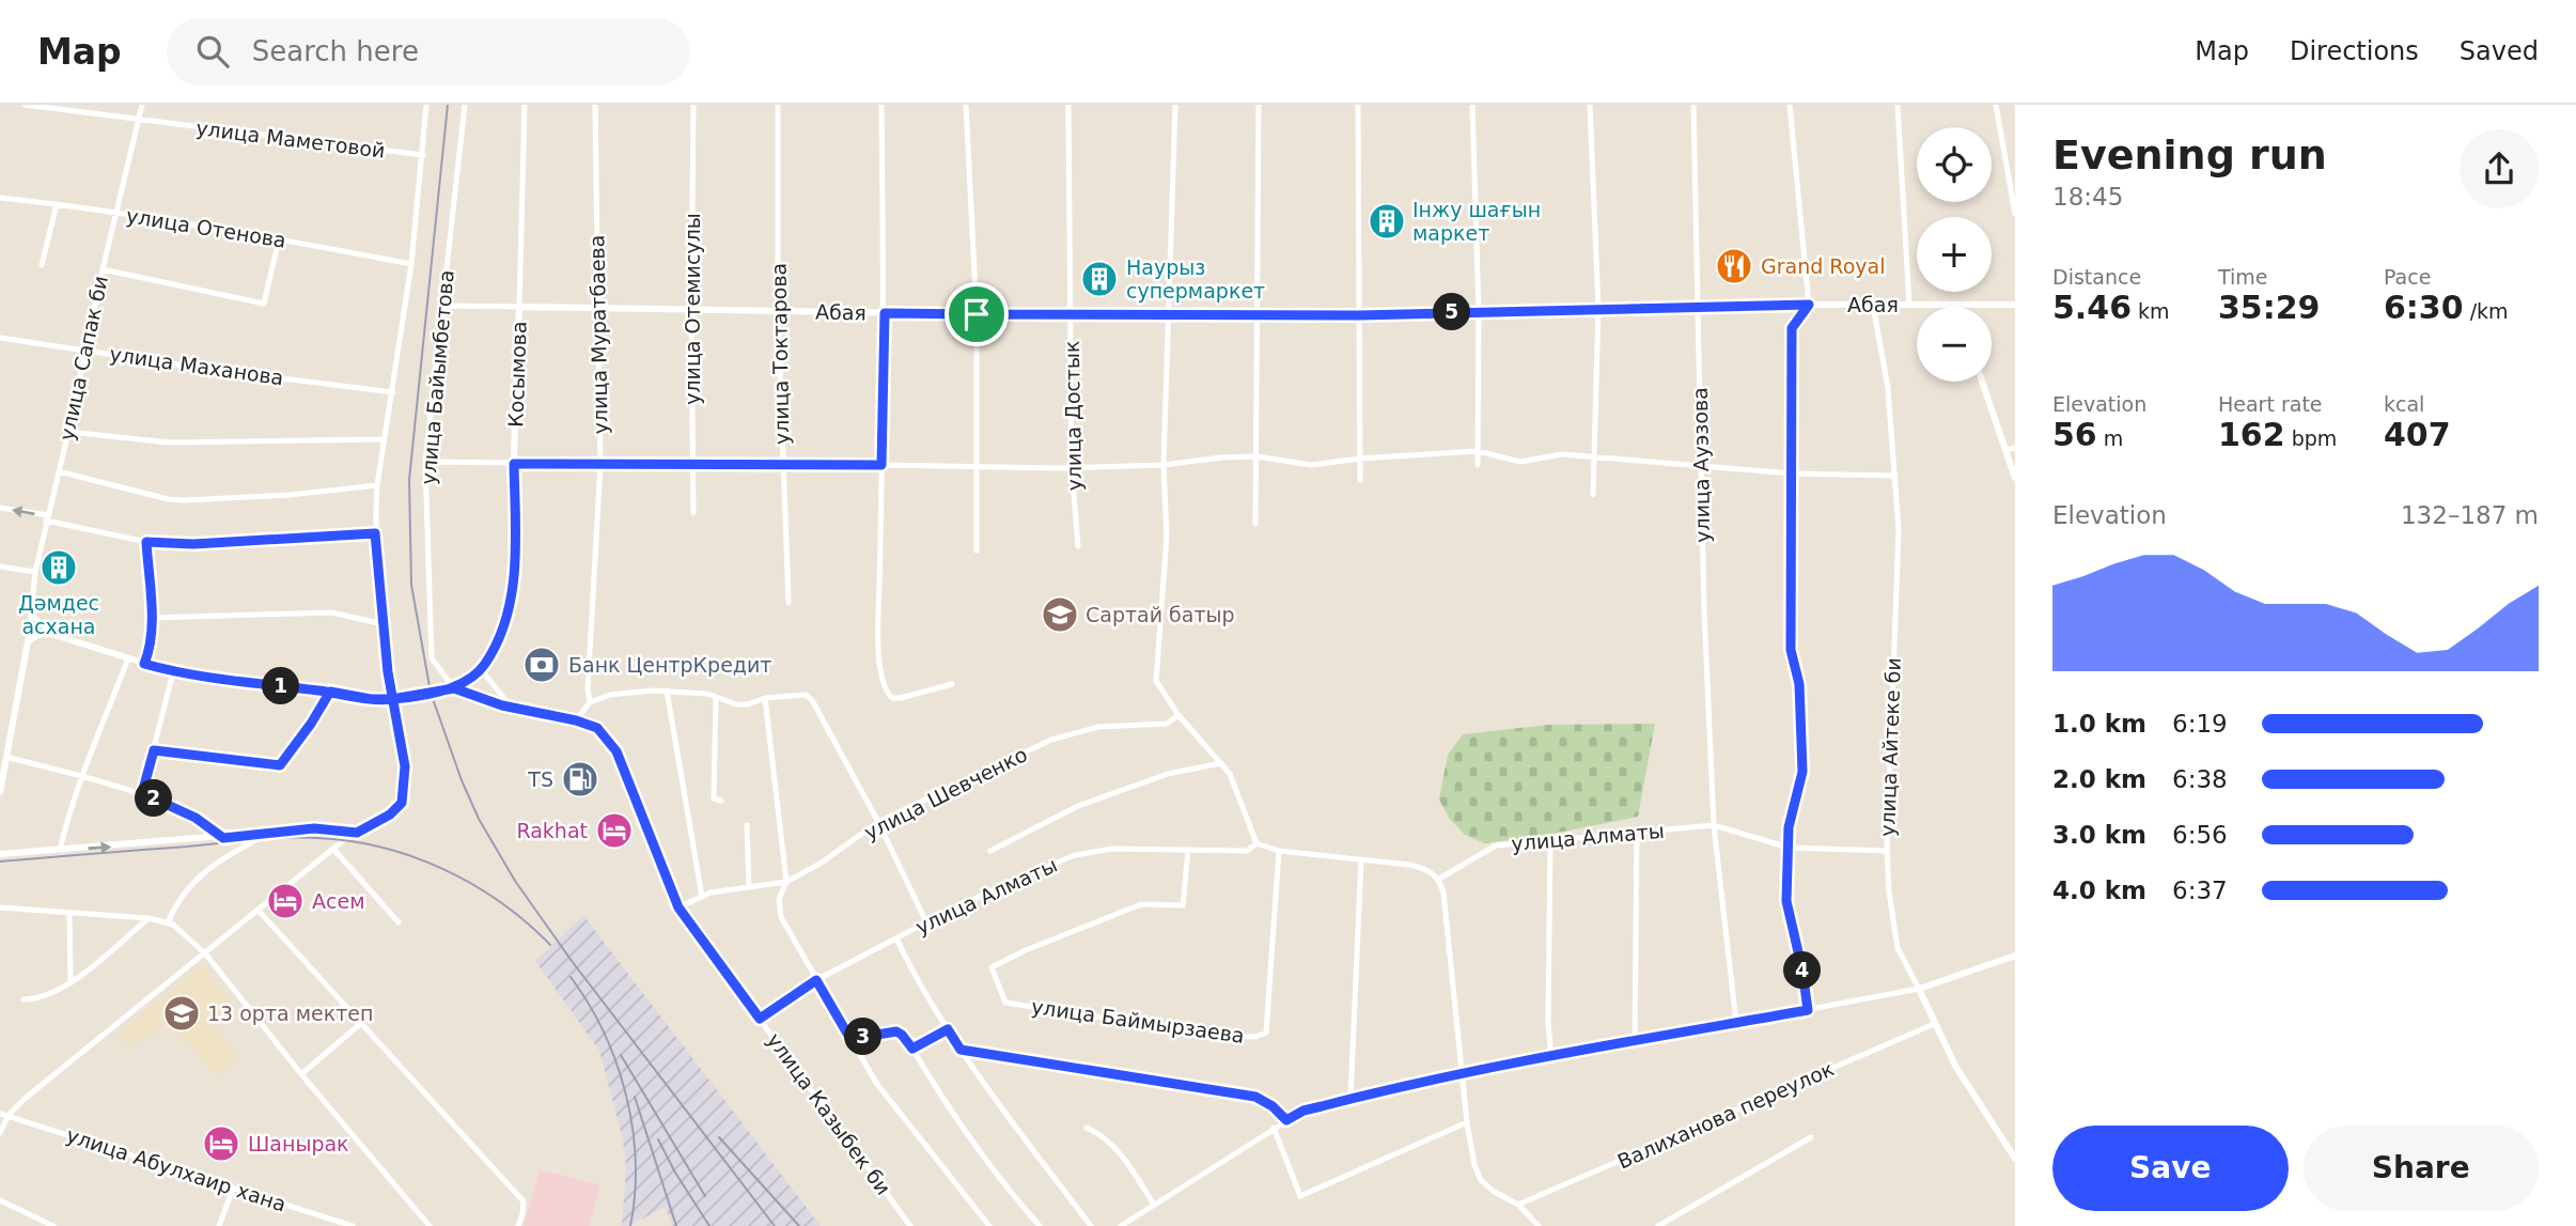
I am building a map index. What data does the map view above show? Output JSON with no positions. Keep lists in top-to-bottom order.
{
  "streets": {
    "street": [
      "улица Маметовой",
      "улица Отенова",
      "Абая",
      "улица Отемисулы",
      "улица Муратбаева",
      "улица Токтарова",
      "улица Сапак би",
      "улица Маханова",
      "Косымова",
      "улица Байымбетова",
      "улица Достык",
      "улица Ауэзова",
      "улица Айтеке би",
      "улица Шевченко",
      "улица Алматы",
      "улица Баймырзаева",
      "улица Казыбек би",
      "Валиханова переулок",
      "улица Абулхаир хана"
    ]
  },
  "crossings": [
    ["улица Маметовой", "улица Сапак би"],
    ["улица Отенова", "улица Сапак би"],
    ["Абая", "улица Отемисулы"],
    ["Абая", "улица Муратбаева"],
    ["Абая", "улица Токтарова"],
    ["Абая", "Косымова"],
    ["Абая", "улица Достык"],
    ["Абая", "улица Ауэзова"],
    ["Абая", "улица Айтеке би"],
    ["улица Сапак би", "улица Маханова"],
    ["Косымова", "улица Байымбетова"],
    ["Косымова", "улица Казыбек би"],
    ["улица Байымбетова", "улица Казыбек би"],
    ["улица Ауэзова", "улица Алматы"],
    ["улица Айтеке би", "улица Алматы"],
    ["улица Айтеке би", "Валиханова переулок"],
    ["улица Шевченко", "улица Казыбек би"],
    ["улица Алматы", "улица Баймырзаева"],
    ["улица Алматы", "улица Казыбек би"]
  ],
  "places": {
    "building": ["Інжу шағын маркет", "Наурыз супермаркет", "Дәмдес асхана"],
    "restaurant": ["Grand Royal"],
    "school or university": ["Сартай батыр", "13 орта мектеп"],
    "bank": ["Банк ЦентрКредит"],
    "fuel station": ["TS"],
    "hotel": ["Rakhat", "Асем", "Шанырак"]
  },
  "page": {
    "header": "Map",
    "search": "Search here",
    "nav": ["Map", "Directions", "Saved"],
    "heading": ["Evening run", "18:45"],
    "map_buttons": ["+", "−"],
    "stats": [
      ["Distance", "5.46 km"],
      ["Time", "35:29"],
      ["Pace", "6:30 /km"],
      ["Elevation", "56 m"],
      ["Heart rate", "162 bpm"],
      ["kcal", "407"]
    ],
    "pins": [
      "5",
      "1",
      "2",
      "4",
      "3"
    ],
    "chart": ["Elevation", "132–187 m"],
    "list": [
      {
        "name": "1.0 km",
        "note": "6:19"
      },
      {
        "name": "2.0 km",
        "note": "6:38"
      },
      {
        "name": "3.0 km",
        "note": "6:56"
      },
      {
        "name": "4.0 km",
        "note": "6:37"
      }
    ],
    "buttons": ["Save", "Share"]
  }
}
